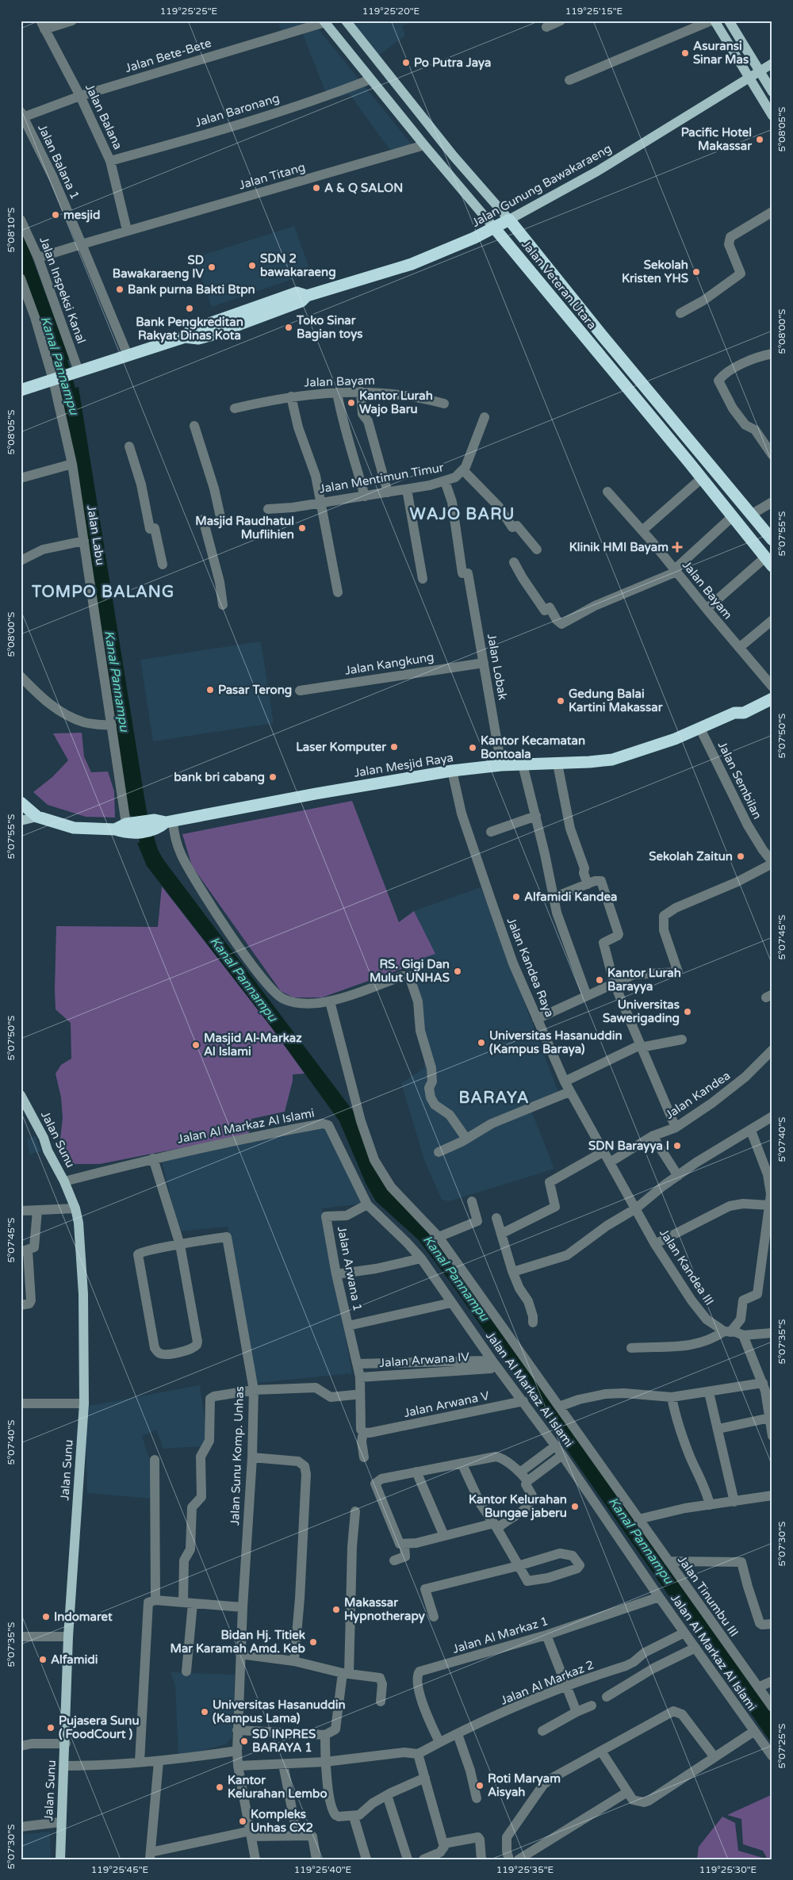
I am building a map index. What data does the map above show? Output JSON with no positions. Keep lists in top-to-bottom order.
{
  "streets": {
    "highway": ["Jalan Gunung Bawakaraeng", "Jalan Veteran Utara", "Jalan Mesjid Raya"],
    "main road": ["Jalan Sunu"],
    "street": [
      "Jalan Bete-Bete",
      "Jalan Baronang",
      "Jalan Balana",
      "Jalan Balana 1",
      "Jalan Titang",
      "Jalan Inspeksi Kanal",
      "Jalan Bayam",
      "Jalan Mentimun Timur",
      "Jalan Labu",
      "Jalan Kangkung",
      "Jalan Lobak",
      "Jalan Sembilan",
      "Jalan Kandea Raya",
      "Jalan Kandea",
      "Jalan Al Markaz Al Islami",
      "Jalan Kandea III",
      "Jalan Arwana 1",
      "Jalan Arwana IV",
      "Jalan Arwana V",
      "Jalan Sunu Komp. Unhas",
      "Jalan Tinumbu III",
      "Jalan Al Markaz 1",
      "Jalan Al Markaz 2"
    ]
  },
  "crossings": [
    ["Jalan Bete-Bete", "Jalan Balana"],
    ["Jalan Bete-Bete", "Jalan Balana 1"],
    ["Jalan Bete-Bete", "Jalan Veteran Utara"],
    ["Jalan Baronang", "Jalan Balana"],
    ["Jalan Baronang", "Jalan Veteran Utara"],
    ["Jalan Balana", "Jalan Titang"],
    ["Jalan Titang", "Jalan Veteran Utara"],
    ["Jalan Gunung Bawakaraeng", "Jalan Veteran Utara"],
    ["Jalan Gunung Bawakaraeng", "Jalan Inspeksi Kanal"],
    ["Jalan Gunung Bawakaraeng", "Jalan Labu"],
    ["Jalan Bayam", "Jalan Mesjid Raya"],
    ["Jalan Mentimun Timur", "Jalan Lobak"],
    ["Jalan Labu", "Jalan Mesjid Raya"],
    ["Jalan Kangkung", "Jalan Lobak"],
    ["Jalan Lobak", "Jalan Mesjid Raya"],
    ["Jalan Mesjid Raya", "Jalan Sembilan"],
    ["Jalan Mesjid Raya", "Jalan Kandea Raya"],
    ["Jalan Kandea Raya", "Jalan Kandea"],
    ["Jalan Kandea Raya", "Jalan Kandea III"],
    ["Jalan Kandea", "Jalan Kandea III"],
    ["Jalan Al Markaz Al Islami", "Jalan Sunu"],
    ["Jalan Al Markaz Al Islami", "Jalan Arwana 1"],
    ["Jalan Al Markaz Al Islami", "Jalan Arwana V"],
    ["Jalan Al Markaz Al Islami", "Jalan Al Markaz 1"],
    ["Jalan Al Markaz Al Islami", "Jalan Al Markaz 2"],
    ["Jalan Arwana 1", "Jalan Arwana IV"],
    ["Jalan Arwana 1", "Jalan Arwana V"],
    ["Jalan Al Markaz 1", "Jalan Al Markaz 2"]
  ],
  "districts": ["WAJO BARU", "TOMPO BALANG", "BARAYA"],
  "water": ["Kanal Pannampu"],
  "places": {
    "other": [
      "Asuransi Sinar Mas",
      "Po Putra Jaya",
      "Pacific Hotel Makassar",
      "A & Q SALON",
      "mesjid",
      "SDN 2 bawakaraeng",
      "SD Bawakaraeng IV",
      "Sekolah Kristen YHS",
      "Bank purna Bakti Btpn",
      "Bank Pengkreditan Rakyat Dinas Kota",
      "Toko Sinar Bagian toys",
      "Kantor Lurah Wajo Baru",
      "Masjid Raudhatul Muflihien",
      "Pasar Terong",
      "Gedung Balai Kartini Makassar",
      "Laser Komputer",
      "Kantor Kecamatan Bontoala",
      "bank bri cabang",
      "Sekolah Zaitun",
      "Alfamidi Kandea",
      "RS. Gigi Dan Mulut UNHAS",
      "Kantor Lurah Barayya",
      "Universitas Sawerigading",
      "Universitas Hasanuddin (Kampus Baraya)",
      "Masjid Al-Markaz Al Islami",
      "SDN Barayya I",
      "Kantor Kelurahan Bungae jaberu",
      "Makassar Hypnotherapy",
      "Indomaret",
      "Bidan Hj. Titiek Mar Karamah Amd. Keb",
      "Alfamidi",
      "Universitas Hasanuddin (Kampus Lama)",
      "Pujasera Sunu ( FoodCourt )",
      "SD INPRES BARAYA 1",
      "Roti Maryam Aisyah",
      "Kantor Kelurahan Lembo",
      "Kompleks Unhas CX2"
    ],
    "health": ["Klinik HMI Bayam"]
  },
  "coordinates": [
    "119°25'25\"E",
    "119°25'20\"E",
    "119°25'15\"E",
    "5°08'05\"S",
    "5°08'10\"S",
    "5°08'00\"S",
    "5°07'55\"S",
    "5°07'50\"S",
    "5°07'45\"S",
    "5°07'40\"S",
    "5°07'35\"S",
    "5°07'30\"S",
    "5°07'25\"S",
    "119°25'45\"E",
    "119°25'40\"E",
    "119°25'35\"E",
    "119°25'30\"E"
  ]
}
